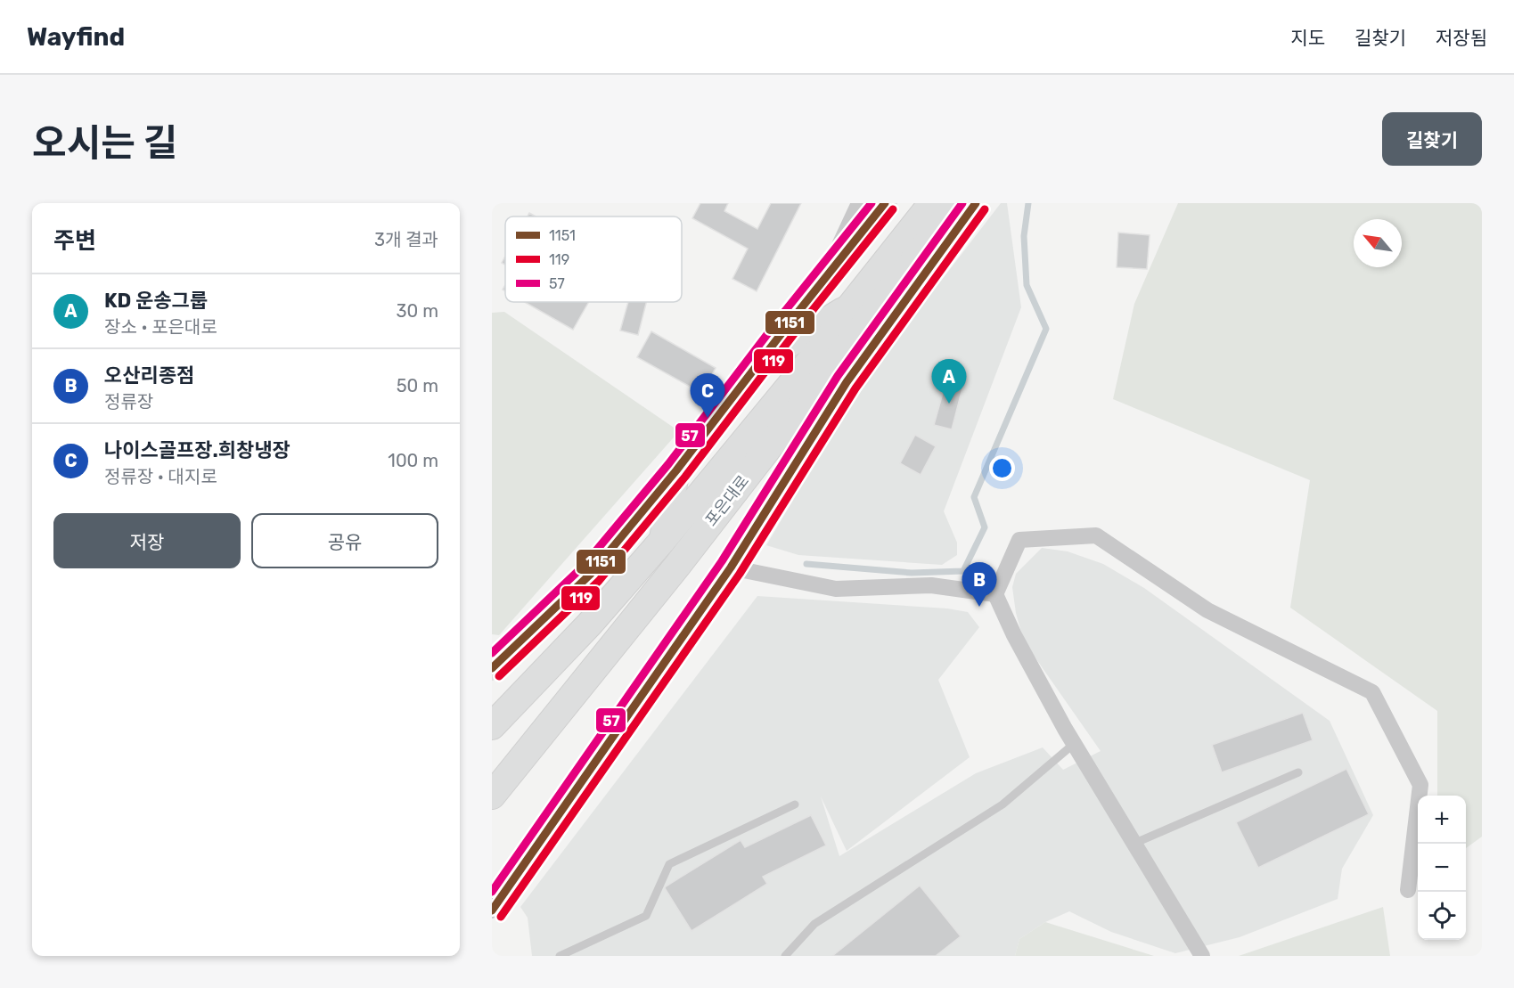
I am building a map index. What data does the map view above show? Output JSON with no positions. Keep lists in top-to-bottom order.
{
  "streets": {
    "highway": ["포은대로"]
  },
  "lines": ["transit line 1151", "transit line 57", "transit line 119"],
  "legend": ["1151", "119", "57"],
  "north": "top left",
  "page": {
    "header": "Wayfind",
    "nav": ["지도", "길찾기", "저장됨"],
    "title": "오시는 길",
    "buttons": [
      "길찾기",
      ["저장", "공유"]
    ],
    "heading": ["주변", "3개 결과"],
    "list": [
      {
        "mark": "A",
        "name": "KD 운송그룹",
        "note": "장소 · 포은대로",
        "value": "30 m"
      },
      {
        "mark": "B",
        "name": "오산리종점",
        "note": "정류장",
        "value": "50 m"
      },
      {
        "mark": "C",
        "name": "나이스골프장.희창냉장",
        "note": "정류장 · 대지로",
        "value": "100 m"
      }
    ],
    "pins": ["A", "C", "B"],
    "map_buttons": ["+", "−"]
  }
}
